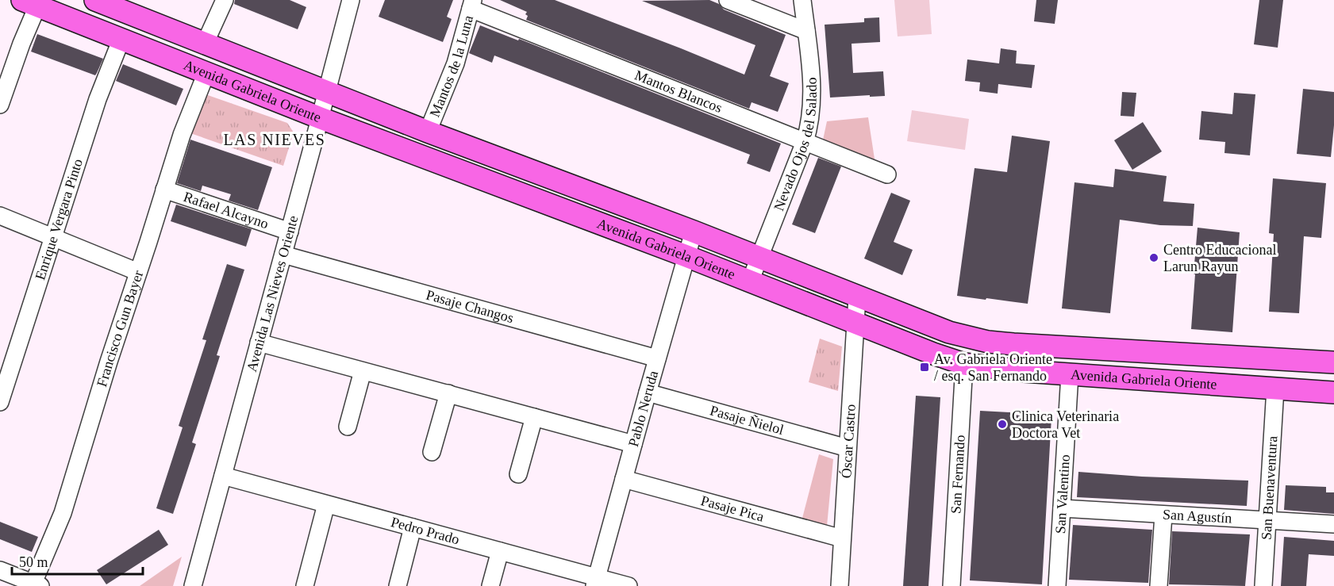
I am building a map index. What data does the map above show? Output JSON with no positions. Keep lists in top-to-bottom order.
{
  "streets": {
    "main road": ["Avenida Gabriela Oriente"],
    "street": [
      "Mantos de la Luna",
      "Mantos Blancos",
      "Nevado Ojos del Salado",
      "Rafael Alcayno",
      "Enrique Vergara Pinto",
      "Avenida Las Nieves Oriente",
      "Pasaje Changos",
      "Francisco Gun Bayer",
      "Pablo Neruda",
      "Pasaje Ñielol",
      "Óscar Castro",
      "San Fernando",
      "San Buenaventura",
      "San Valentino",
      "Pasaje Pica",
      "San Agustín",
      "Pedro Prado"
    ]
  },
  "crossings": [
    ["Mantos de la Luna", "Avenida Gabriela Oriente"],
    ["Mantos de la Luna", "Mantos Blancos"],
    ["Avenida Gabriela Oriente", "Nevado Ojos del Salado"],
    ["Avenida Gabriela Oriente", "Enrique Vergara Pinto"],
    ["Avenida Gabriela Oriente", "Avenida Las Nieves Oriente"],
    ["Avenida Gabriela Oriente", "Francisco Gun Bayer"],
    ["Avenida Gabriela Oriente", "Pablo Neruda"],
    ["Avenida Gabriela Oriente", "Óscar Castro"],
    ["Avenida Gabriela Oriente", "San Fernando"],
    ["Avenida Gabriela Oriente", "San Buenaventura"],
    ["Avenida Gabriela Oriente", "San Valentino"],
    ["Mantos Blancos", "Nevado Ojos del Salado"],
    ["Rafael Alcayno", "Avenida Las Nieves Oriente"],
    ["Rafael Alcayno", "Francisco Gun Bayer"],
    ["Avenida Las Nieves Oriente", "Pasaje Changos"],
    ["Avenida Las Nieves Oriente", "Pedro Prado"],
    ["Pasaje Changos", "Pablo Neruda"],
    ["Pablo Neruda", "Pasaje Ñielol"],
    ["Pablo Neruda", "Pasaje Pica"],
    ["Pablo Neruda", "Pedro Prado"],
    ["Pasaje Ñielol", "Óscar Castro"],
    ["Óscar Castro", "Pasaje Pica"],
    ["San Buenaventura", "San Agustín"],
    ["San Valentino", "San Agustín"]
  ],
  "districts": ["LAS NIEVES"],
  "places": {
    "other": ["Centro Educacional Larun Rayun", "Clinica Veterinaria Doctora Vet"],
    "transit": ["Av. Gabriela Oriente / esq. San Fernando"]
  },
  "scale_bar": "50 m"
}
